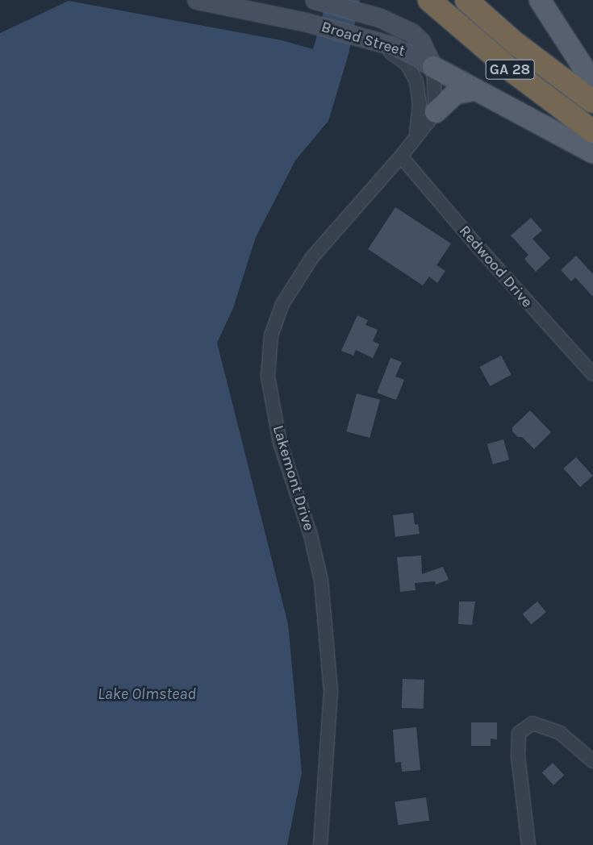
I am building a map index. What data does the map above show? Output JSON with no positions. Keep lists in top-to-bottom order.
{
  "streets": {
    "highway": ["GA 28"],
    "main road": ["Broad Street"],
    "street": ["Redwood Drive", "Lakemont Drive"]
  },
  "crossings": [
    ["Broad Street", "Lakemont Drive"],
    ["Redwood Drive", "Lakemont Drive"]
  ],
  "water": ["Lake Olmstead"]
}
